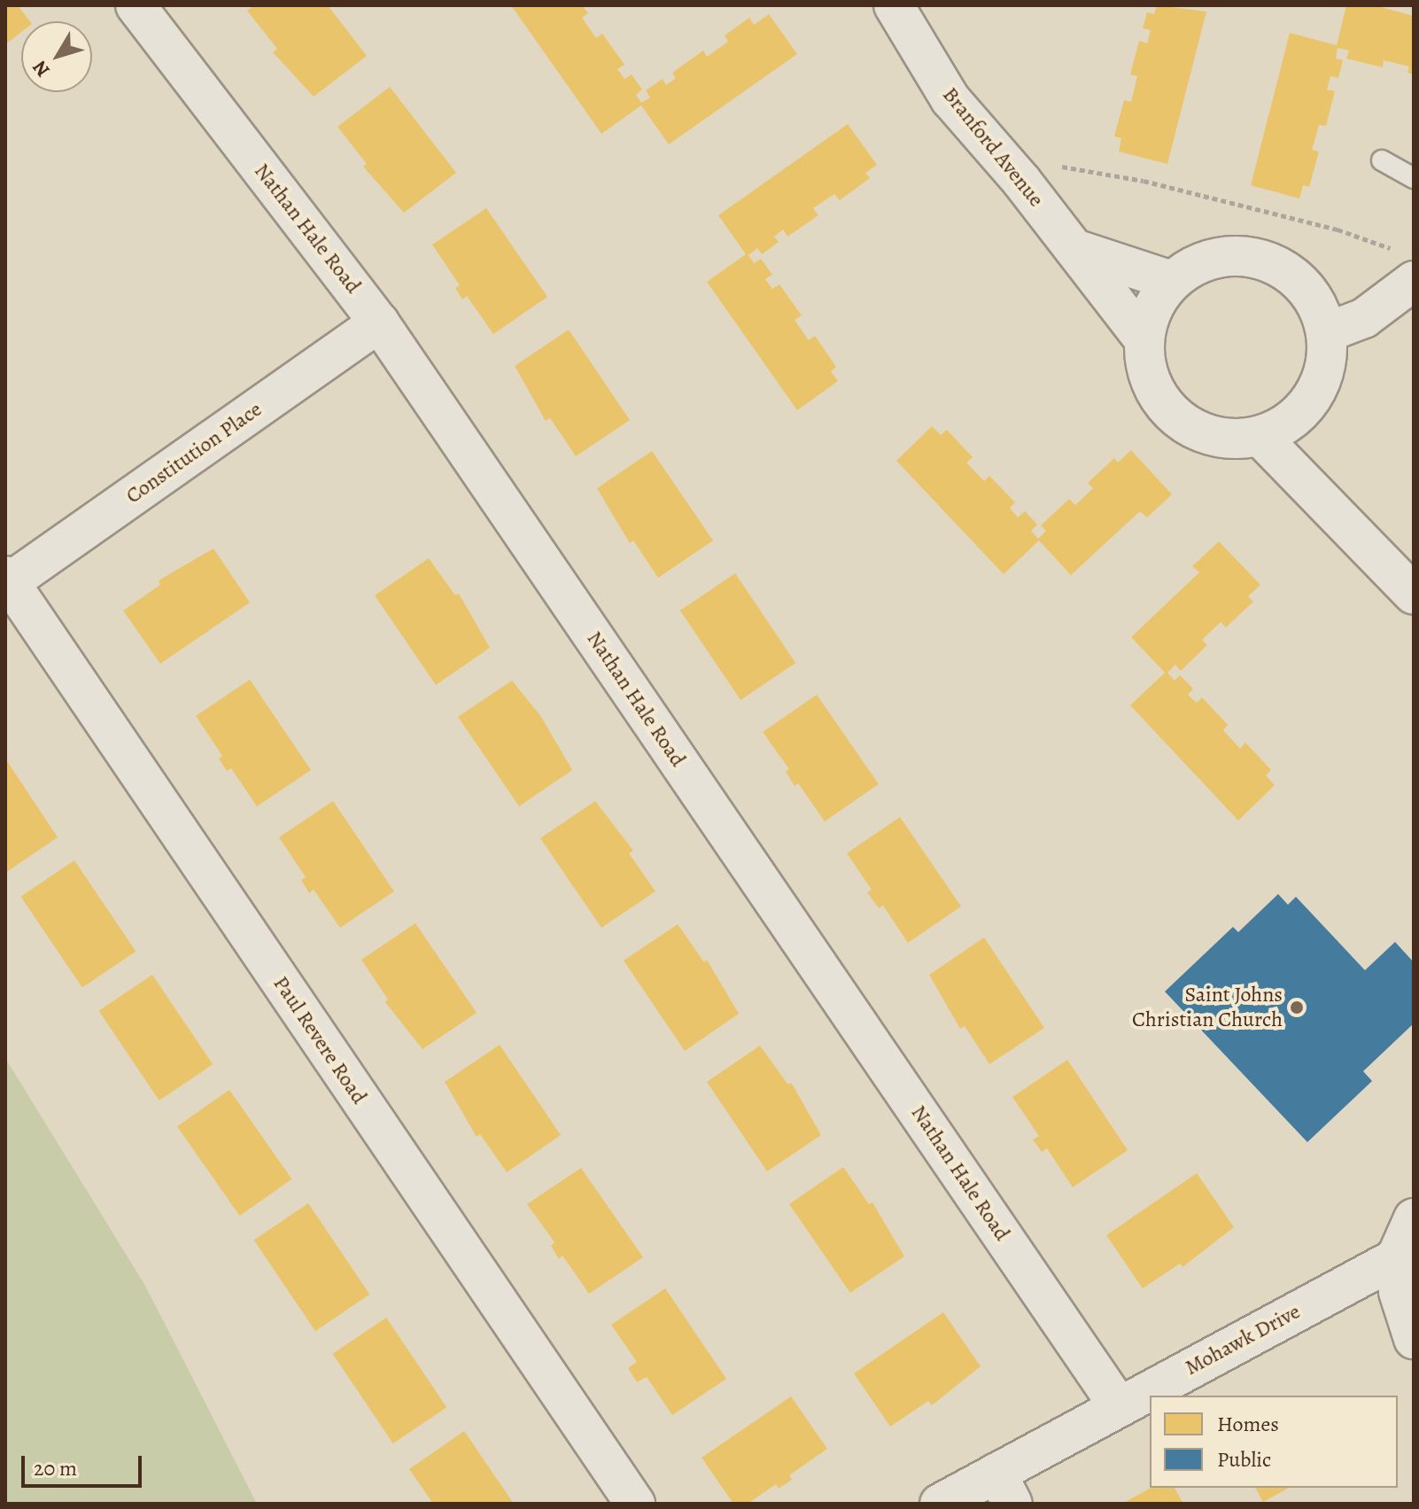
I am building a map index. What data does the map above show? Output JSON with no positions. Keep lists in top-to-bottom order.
{
  "streets": {
    "street": [
      "Branford Avenue",
      "Nathan Hale Road",
      "Constitution Place",
      "Paul Revere Road",
      "Mohawk Drive"
    ]
  },
  "crossings": [
    ["Nathan Hale Road", "Constitution Place"],
    ["Nathan Hale Road", "Mohawk Drive"],
    ["Constitution Place", "Paul Revere Road"]
  ],
  "places": ["Saint Johns Christian Church"],
  "legend": ["Homes", "Public"],
  "scale_bar": "20 m",
  "north": "bottom left"
}
